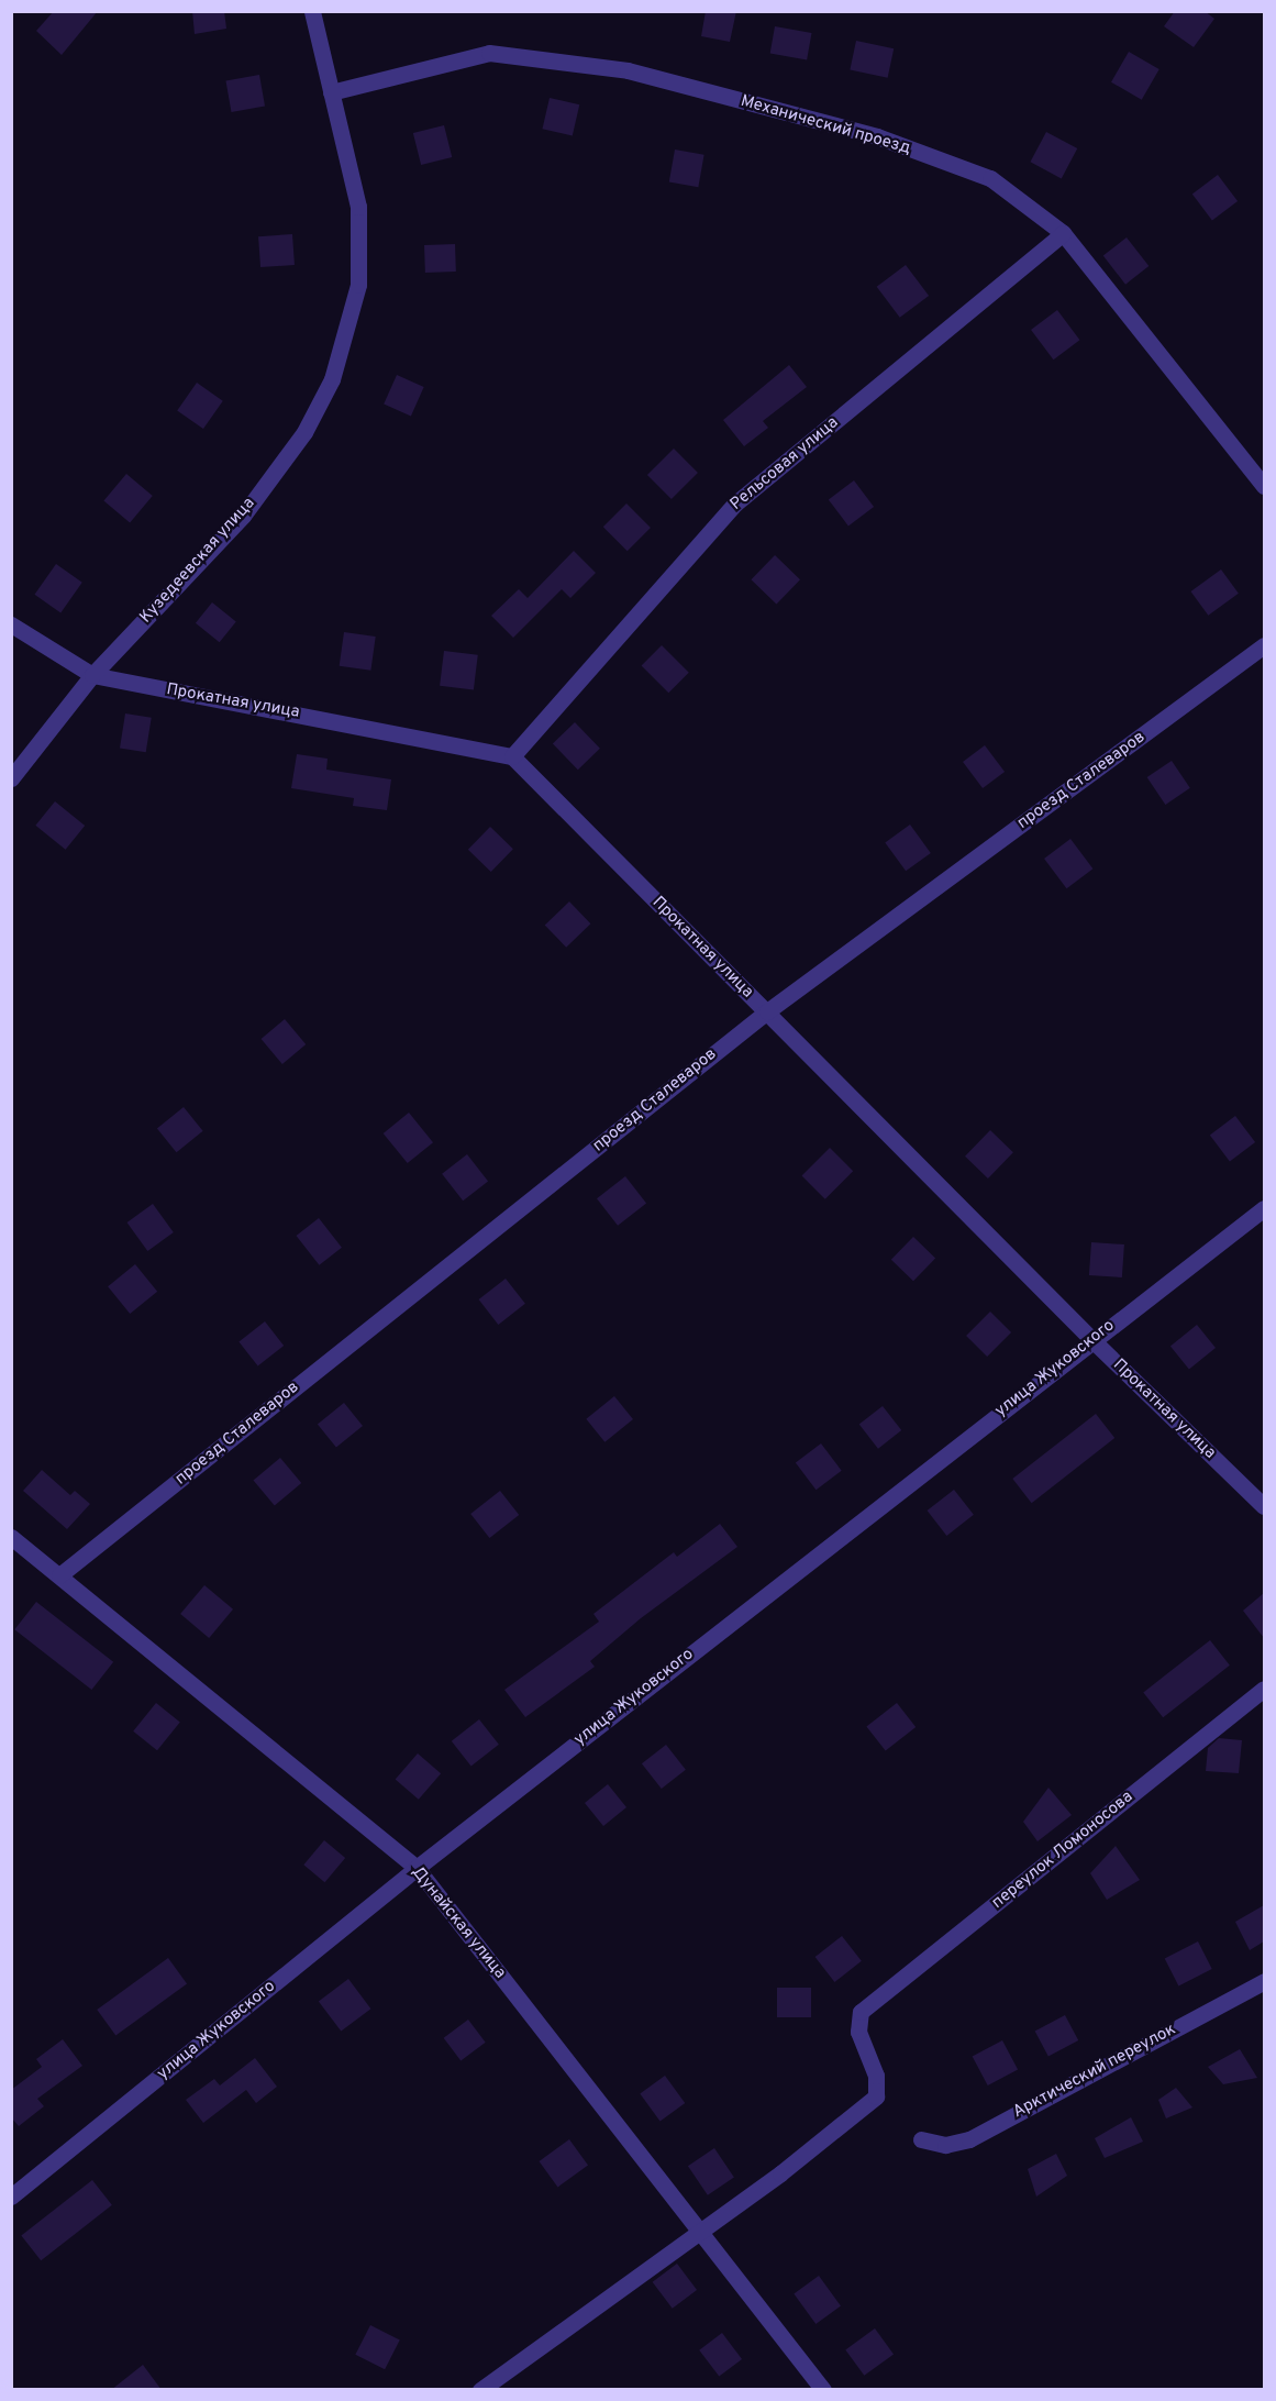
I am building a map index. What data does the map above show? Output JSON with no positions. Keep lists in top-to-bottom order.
{
  "streets": {
    "street": [
      "Механический проезд",
      "Рельсовая улица",
      "Кузедеевская улица",
      "Прокатная улица",
      "проезд Сталеваров",
      "улица Жуковского",
      "переулок Ломоносова",
      "Дунайская улица",
      "Арктический переулок"
    ]
  },
  "crossings": [
    ["Механический проезд", "Рельсовая улица"],
    ["Механический проезд", "Кузедеевская улица"],
    ["Рельсовая улица", "Прокатная улица"],
    ["Кузедеевская улица", "Прокатная улица"],
    ["Прокатная улица", "проезд Сталеваров"],
    ["Прокатная улица", "улица Жуковского"],
    ["проезд Сталеваров", "Дунайская улица"],
    ["улица Жуковского", "Дунайская улица"],
    ["переулок Ломоносова", "Дунайская улица"]
  ]
}
